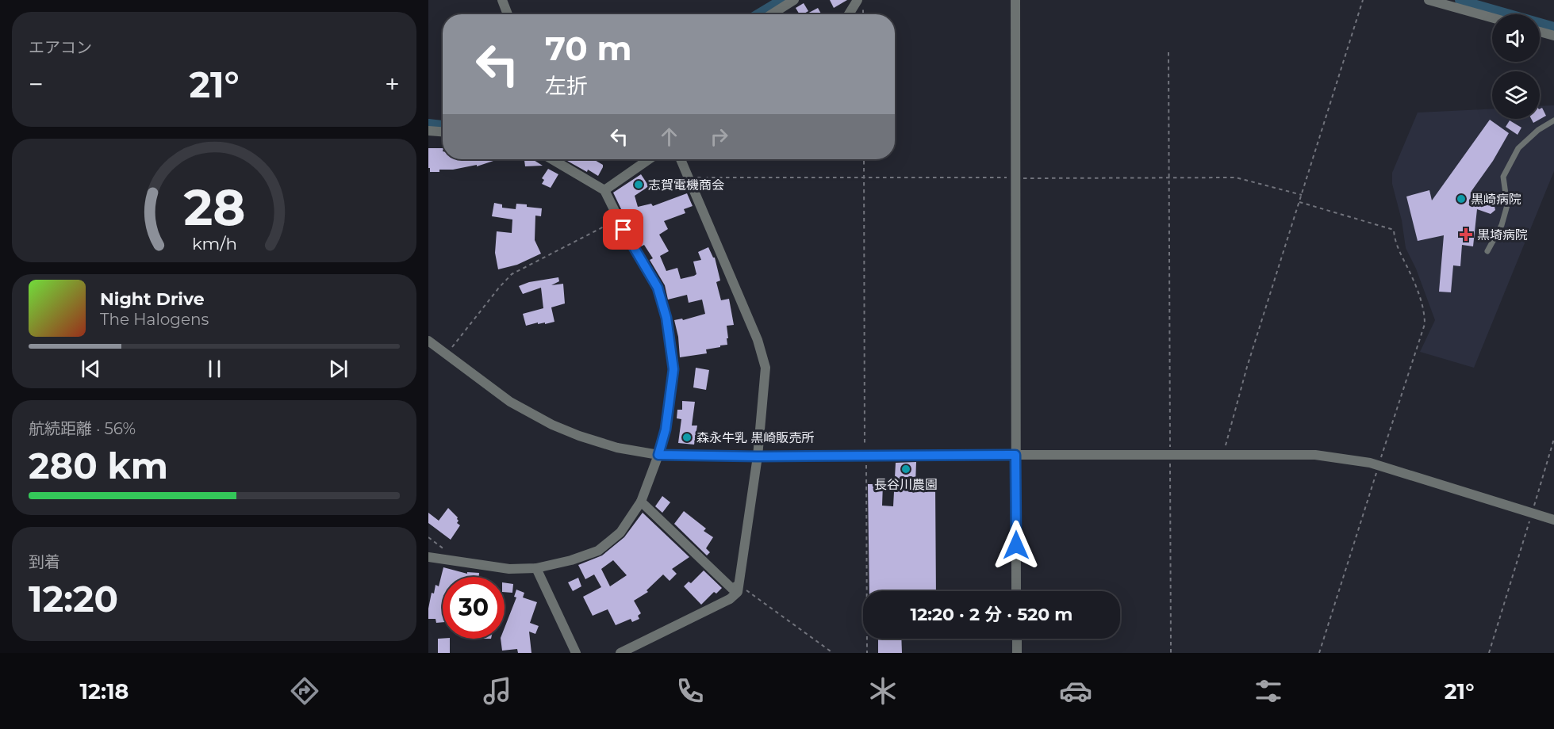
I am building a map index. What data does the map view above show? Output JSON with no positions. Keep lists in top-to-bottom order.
{
  "places": {
    "other": [
      "志賀電機商会",
      "黒崎病院",
      "森永牛乳 黒崎販売所",
      "長谷川農園"
    ],
    "health": ["黒埼病院"]
  },
  "page": {
    "tile": [
      "エアコン",
      ["航続距離 · 56%", "280 km"],
      ["到着", "12:20"]
    ],
    "turn": ["70 m", "左折"],
    "heat": ["−", "21°", "+"],
    "song": ["Night Drive", "The Halogens"],
    "limit": "30",
    "trip": "12:20 · 2 分 · 520 m",
    "tabs": ["12:18", "21°"],
    "gauge": ["28", "km/h"]
  }
}
